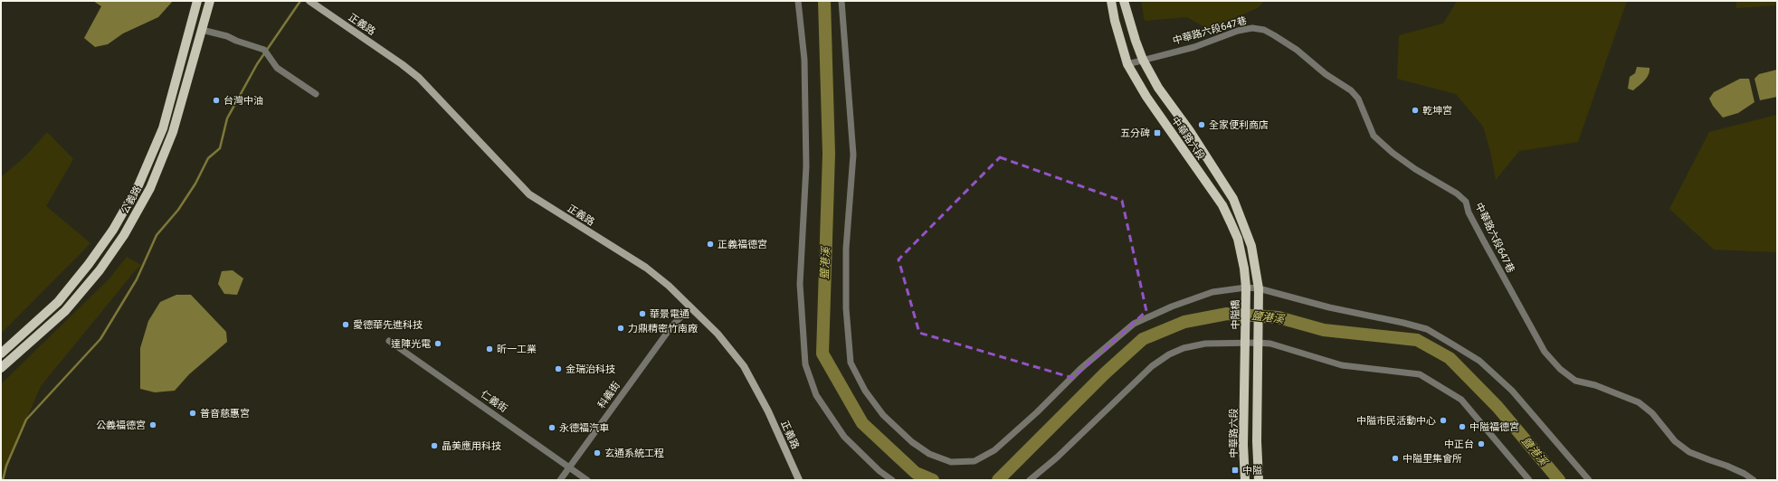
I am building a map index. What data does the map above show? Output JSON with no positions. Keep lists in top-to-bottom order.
{
  "streets": {
    "main road": ["中華路六段", "公義路", "中隘橋"],
    "street": [
      "正義路",
      "中華路六段647巷",
      "科義街",
      "仁義街"
    ]
  },
  "crossings": [
    ["正義路", "科義街"],
    ["中華路六段647巷", "中華路六段"],
    ["中華路六段", "中隘橋"],
    ["科義街", "仁義街"]
  ],
  "water": ["鹽港溪"],
  "places": {
    "other": [
      "台灣中油",
      "乾坤宮",
      "全家便利商店",
      "正義福德宮",
      "華景電通",
      "愛德華先進科技",
      "力鼎精密竹南廠",
      "達陣光電",
      "昕一工業",
      "金瑞治科技",
      "普音慈惠宮",
      "中隘市民活動中心",
      "公義福德宮",
      "中隘福德宮",
      "永德福汽車",
      "中正台",
      "晶美應用科技",
      "玄通系統工程",
      "中隘里集會所"
    ],
    "transit": ["五分碑", "中隘"]
  }
}
